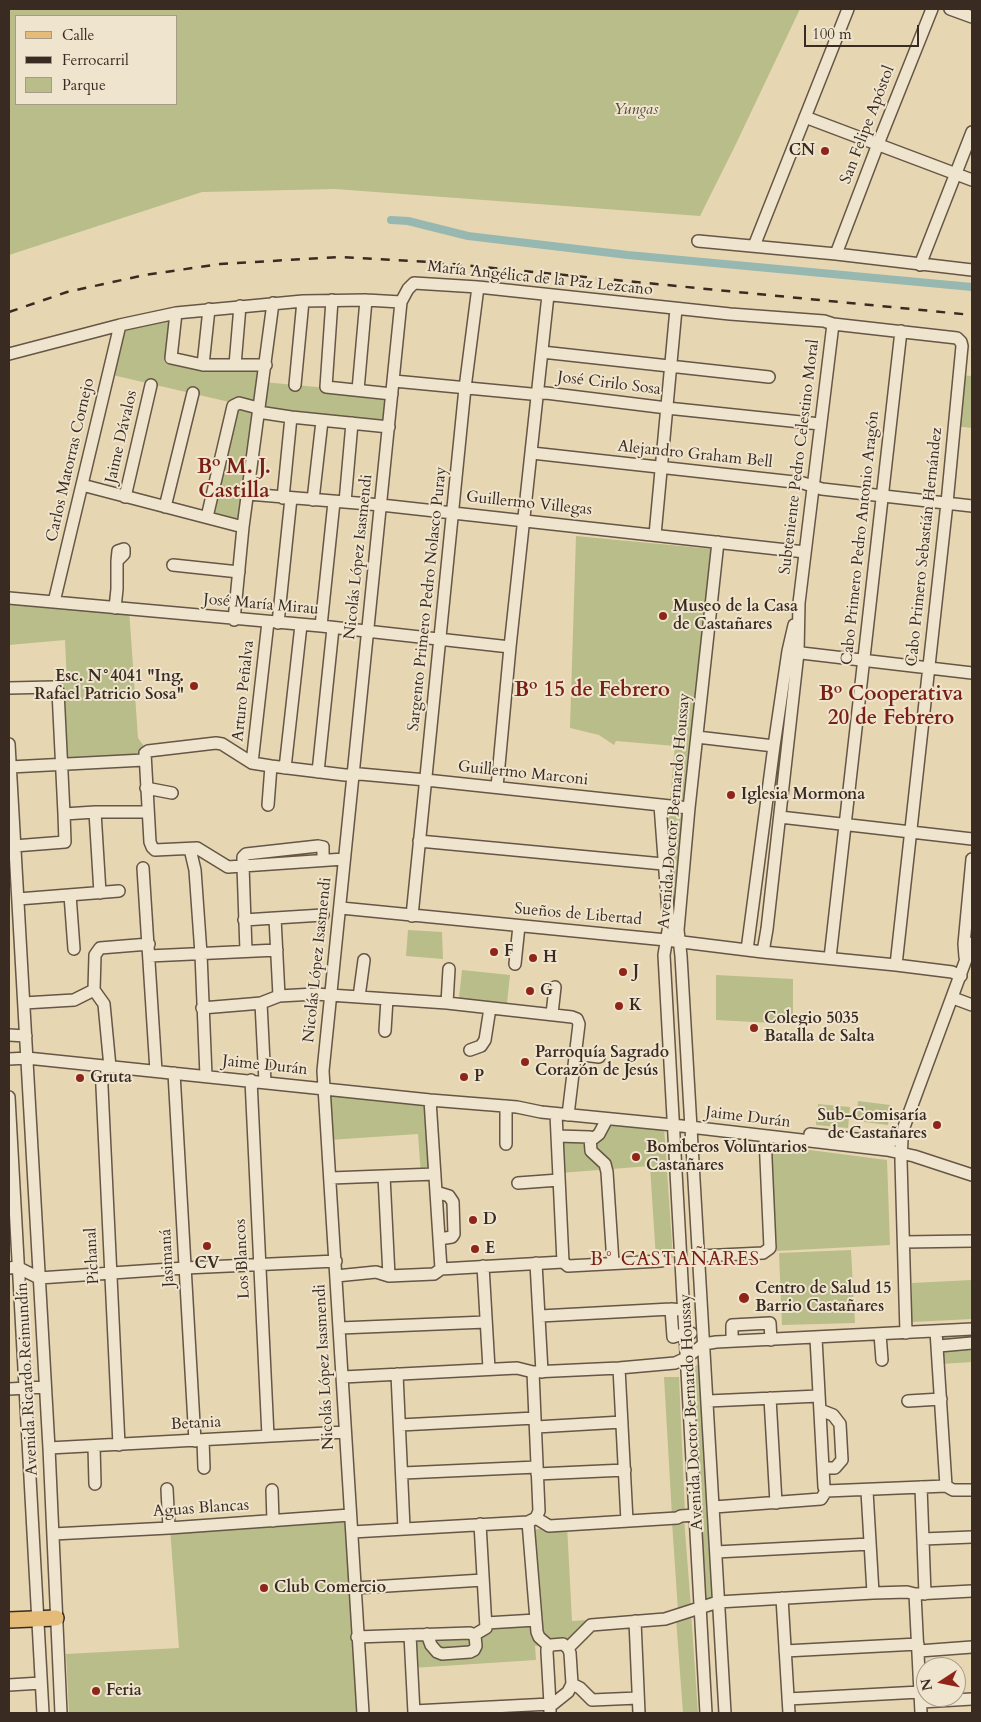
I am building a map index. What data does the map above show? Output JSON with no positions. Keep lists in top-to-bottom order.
{
  "streets": {
    "street": [
      "San Felipe Apóstol",
      "María Angélica de la Paz Lezcano",
      "José Cirilo Sosa",
      "Jaime Dávalos",
      "Alejandro Graham Bell",
      "Subteniente Pedro Celestino Moral",
      "Carlos Matorras Cornejo",
      "Guillermo Villegas",
      "Cabo Primero Pedro Antonio Aragón",
      "Cabo Primero Sebastián Hernández",
      "Nicolás López Isasmendi",
      "Sargento Primero Pedro Nolasco Puray",
      "José María Mirau",
      "Arturo Peñalva",
      "Guillermo Marconi",
      "Avenida Doctor Bernardo Houssay",
      "Sueños de Libertad",
      "Jaime Durán",
      "Pichanal",
      "Jasimaná",
      "Los Blancos",
      "Avenida Ricardo Reimundín",
      "Betania",
      "Aguas Blancas"
    ]
  },
  "crossings": [
    ["María Angélica de la Paz Lezcano", "Subteniente Pedro Celestino Moral"],
    ["María Angélica de la Paz Lezcano", "Cabo Primero Pedro Antonio Aragón"],
    ["María Angélica de la Paz Lezcano", "Cabo Primero Sebastián Hernández"],
    ["María Angélica de la Paz Lezcano", "Nicolás López Isasmendi"],
    ["María Angélica de la Paz Lezcano", "Sargento Primero Pedro Nolasco Puray"],
    ["José Cirilo Sosa", "Subteniente Pedro Celestino Moral"],
    ["José Cirilo Sosa", "Nicolás López Isasmendi"],
    ["José Cirilo Sosa", "Sargento Primero Pedro Nolasco Puray"],
    ["Alejandro Graham Bell", "Subteniente Pedro Celestino Moral"],
    ["Alejandro Graham Bell", "Cabo Primero Pedro Antonio Aragón"],
    ["Alejandro Graham Bell", "Cabo Primero Sebastián Hernández"],
    ["Subteniente Pedro Celestino Moral", "Guillermo Villegas"],
    ["Subteniente Pedro Celestino Moral", "Sueños de Libertad"],
    ["Carlos Matorras Cornejo", "José María Mirau"],
    ["Guillermo Villegas", "Nicolás López Isasmendi"],
    ["Guillermo Villegas", "Sargento Primero Pedro Nolasco Puray"],
    ["Guillermo Villegas", "Arturo Peñalva"],
    ["Guillermo Villegas", "Avenida Doctor Bernardo Houssay"],
    ["Cabo Primero Pedro Antonio Aragón", "Sueños de Libertad"],
    ["Cabo Primero Sebastián Hernández", "Sueños de Libertad"],
    ["Nicolás López Isasmendi", "José María Mirau"],
    ["Nicolás López Isasmendi", "Guillermo Marconi"],
    ["Nicolás López Isasmendi", "Sueños de Libertad"],
    ["Nicolás López Isasmendi", "Jaime Durán"],
    ["Nicolás López Isasmendi", "Betania"],
    ["Nicolás López Isasmendi", "Aguas Blancas"],
    ["Sargento Primero Pedro Nolasco Puray", "José María Mirau"],
    ["Sargento Primero Pedro Nolasco Puray", "Guillermo Marconi"],
    ["Sargento Primero Pedro Nolasco Puray", "Sueños de Libertad"],
    ["José María Mirau", "Arturo Peñalva"],
    ["Arturo Peñalva", "Guillermo Marconi"],
    ["Guillermo Marconi", "Avenida Doctor Bernardo Houssay"],
    ["Avenida Doctor Bernardo Houssay", "Sueños de Libertad"],
    ["Avenida Doctor Bernardo Houssay", "Jaime Durán"],
    ["Jaime Durán", "Pichanal"],
    ["Jaime Durán", "Jasimaná"],
    ["Jaime Durán", "Los Blancos"],
    ["Jaime Durán", "Avenida Ricardo Reimundín"],
    ["Pichanal", "Betania"],
    ["Jasimaná", "Betania"],
    ["Los Blancos", "Betania"],
    ["Avenida Ricardo Reimundín", "Betania"],
    ["Avenida Ricardo Reimundín", "Aguas Blancas"]
  ],
  "districts": [
    "Bº M. J. Castilla",
    "Bº 15 de Febrero",
    "Bº Cooperativa 20 de Febrero",
    "B° CASTAÑARES"
  ],
  "parks": ["Yungas"],
  "places": [
    "CN",
    "Museo de la Casa de Castañares",
    "Esc. N°4041 \"Ing. Rafael Patricio Sosa\"",
    "Iglesia Mormona",
    "F",
    "H",
    "J",
    "G",
    "K",
    "Colegio 5035 Batalla de Salta",
    "Parroquía Sagrado Corazón de Jesús",
    "P",
    "Gruta",
    "Sub-Comisaría de Castañares",
    "Bomberos Voluntarios Castañares",
    "D",
    "CV",
    "E",
    "Centro de Salud 15 Barrio Castañares",
    "Club Comercio",
    "Feria"
  ],
  "legend": ["Calle", "Ferrocarril", "Parque"],
  "scale_bar": "100 m",
  "north": "left"
}
